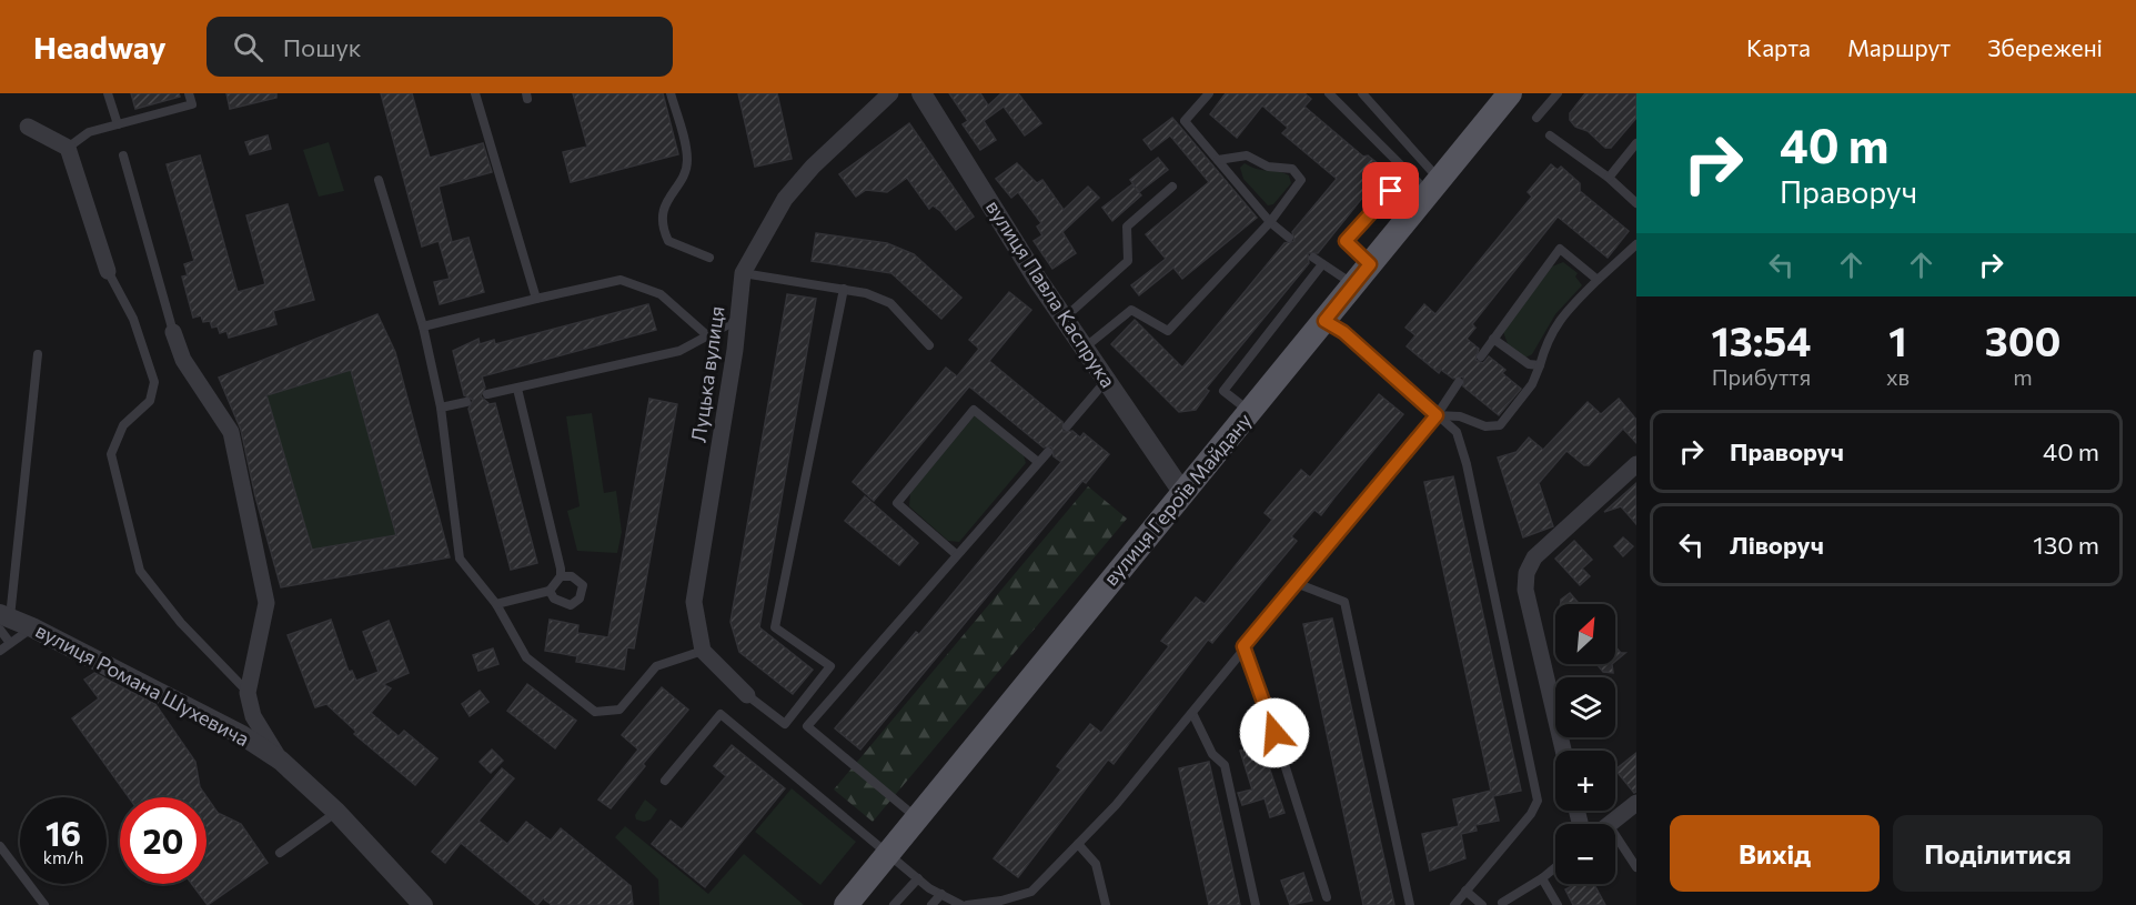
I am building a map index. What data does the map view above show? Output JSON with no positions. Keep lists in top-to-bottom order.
{
  "streets": {
    "main road": ["вулиця Героїв Майдану"],
    "street": ["вулиця Павла Каспрука", "Луцька вулиця", "вулиця Романа Шухевича"]
  },
  "crossings": [
    ["вулиця Павла Каспрука", "вулиця Героїв Майдану"]
  ],
  "north": "top right",
  "page": {
    "header": "Headway",
    "search": "Пошук",
    "nav": ["Карта", "Маршрут", "Збережені"],
    "turn": ["40 m", "Праворуч"],
    "eta": [
      "13:54",
      "Прибуття",
      "1",
      "хв",
      "300",
      "m"
    ],
    "list": [
      {
        "name": "Праворуч",
        "value": "40 m"
      },
      {
        "name": "Ліворуч",
        "value": "130 m"
      }
    ],
    "map_buttons": ["+", "−"],
    "speed": "16 km/h",
    "limit": "20",
    "buttons": ["Вихід", "Поділитися"]
  }
}
